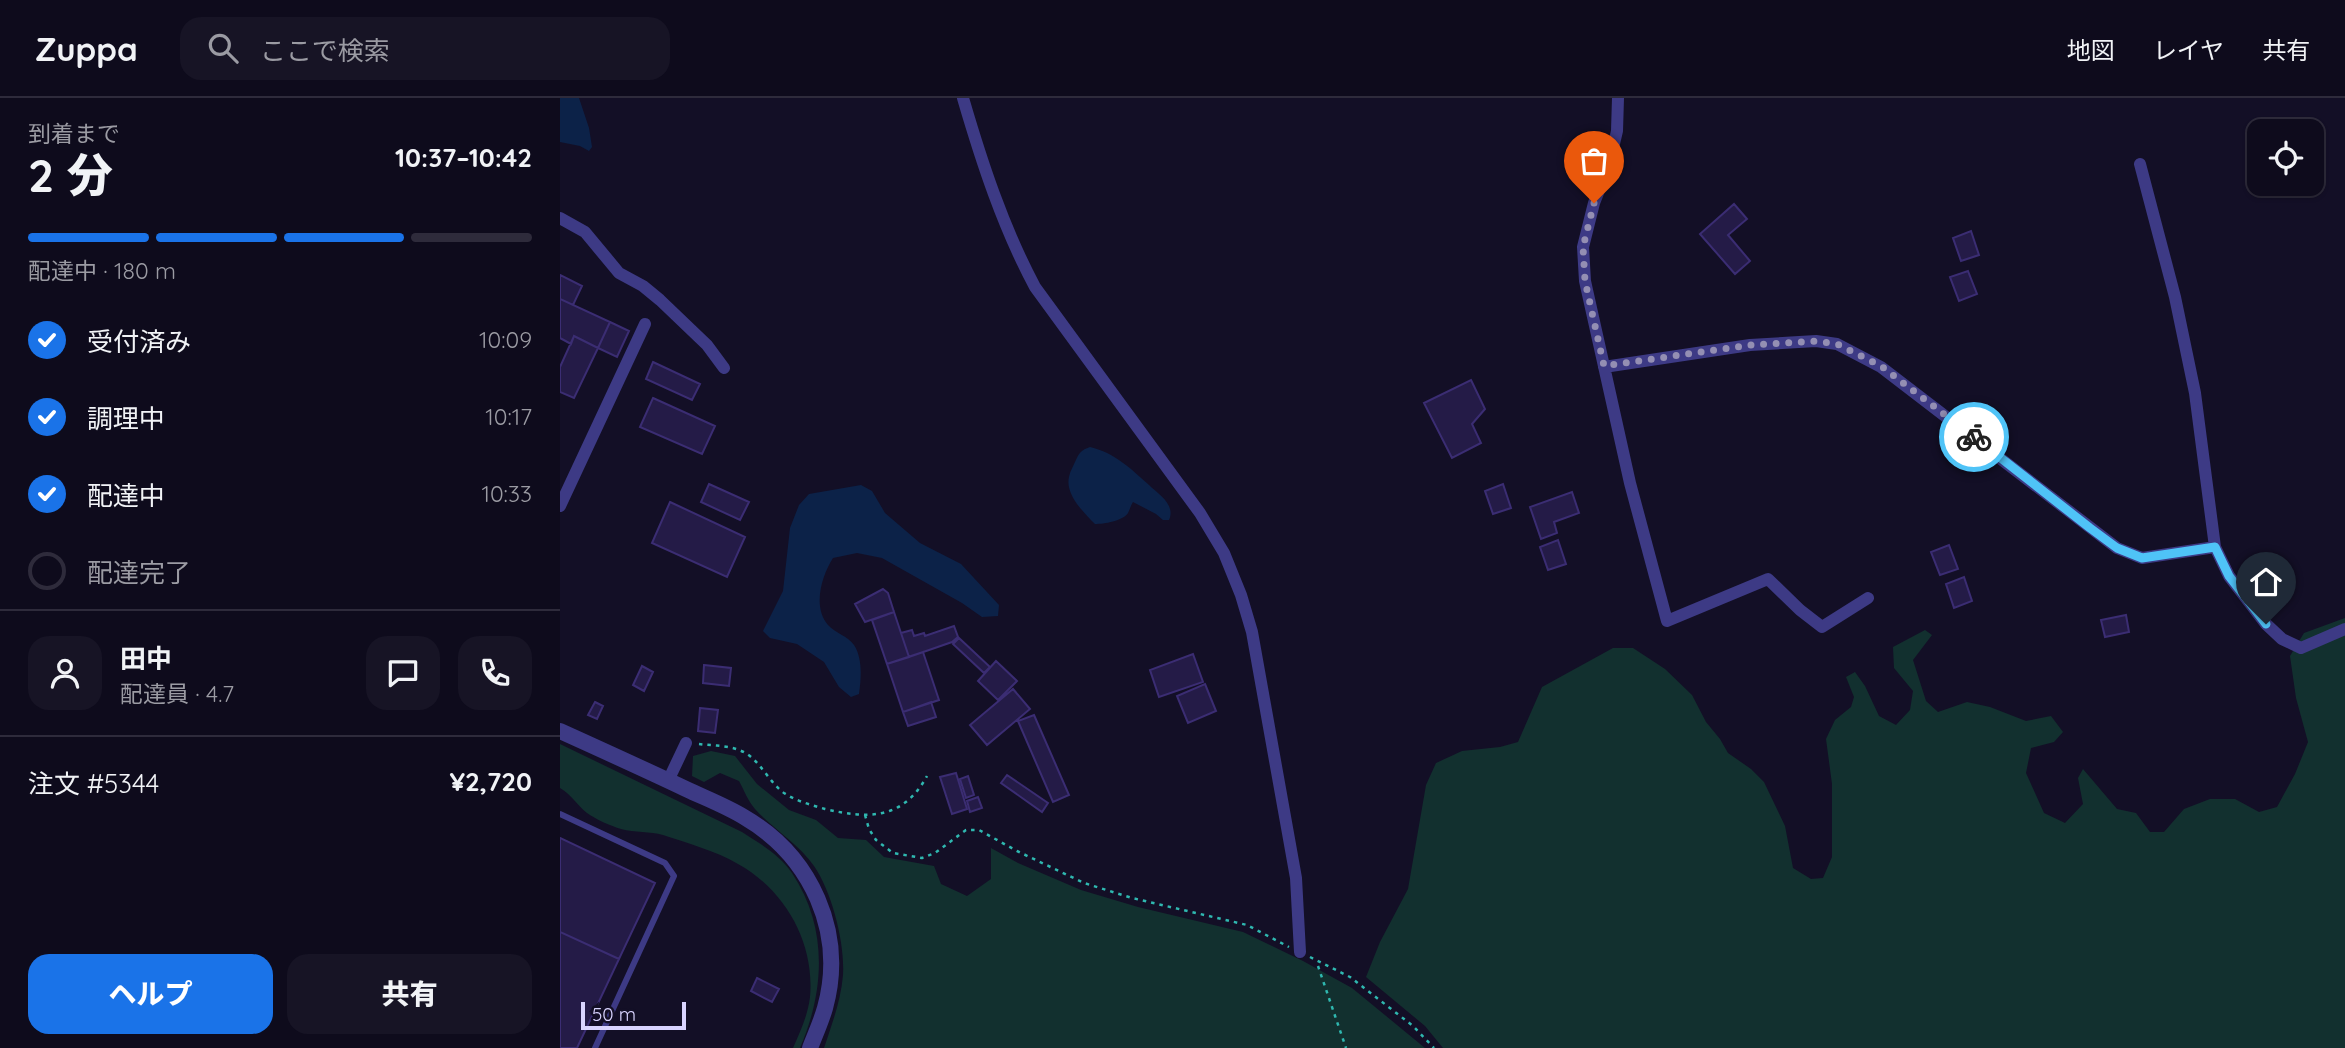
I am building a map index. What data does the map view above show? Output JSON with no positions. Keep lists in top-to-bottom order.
{
  "scale_bar": "50 m",
  "page": {
    "header": "Zuppa",
    "search": "ここで検索",
    "nav": ["地図", "レイヤ", "共有"],
    "heading": ["2 分", "到着まで", "10:37–10:42"],
    "panel": [
      "田中",
      "配達員 · 4.7",
      "注文 #5344",
      "¥2,720"
    ],
    "bar": "配達中 · 180 m",
    "list": [
      ["受付済み", "10:09"],
      ["調理中", "10:17"],
      ["配達中", "10:33"],
      "配達完了"
    ],
    "buttons": ["ヘルプ", "共有"],
    "scale": "50 m"
  }
}
